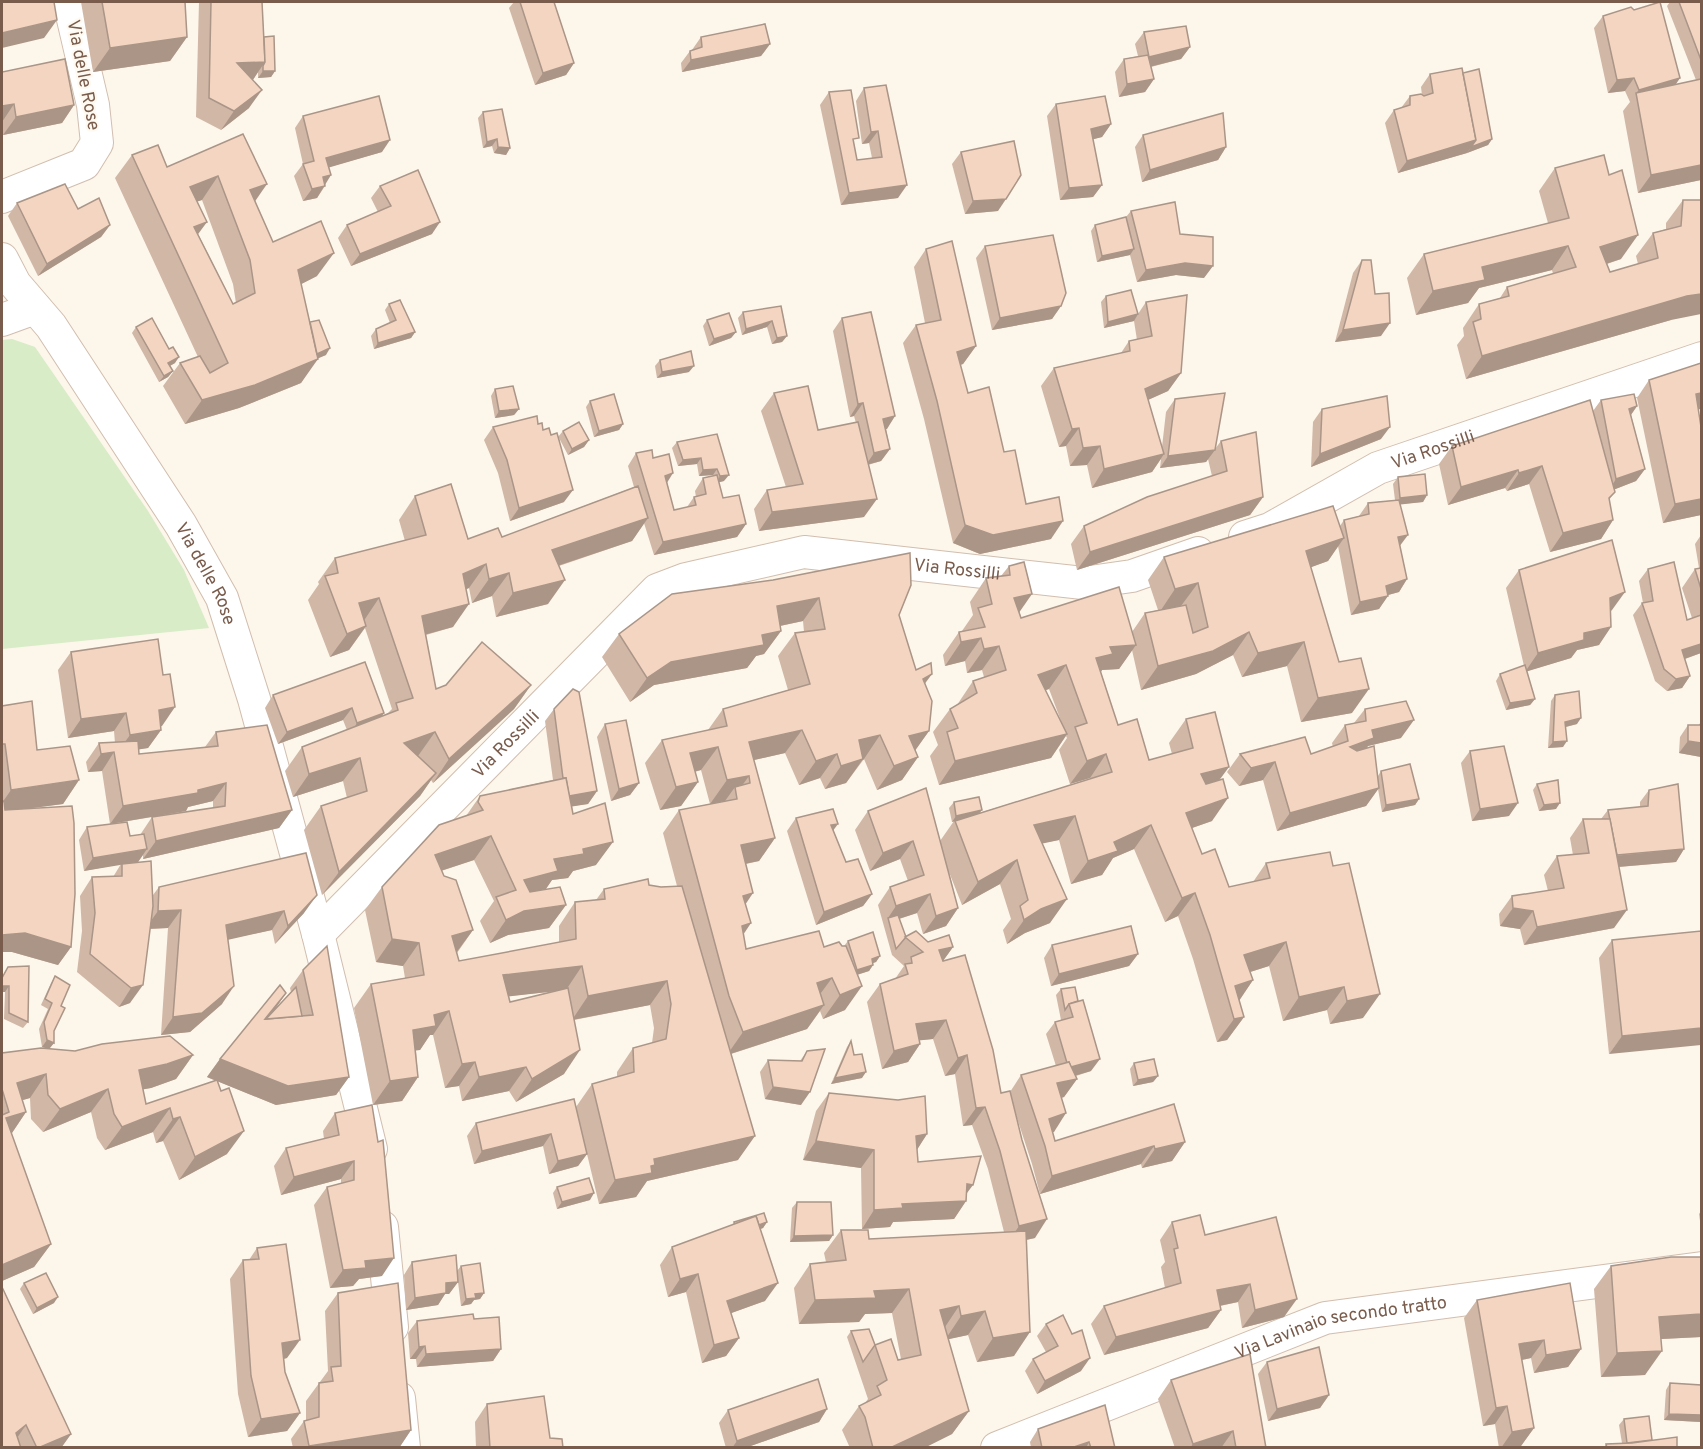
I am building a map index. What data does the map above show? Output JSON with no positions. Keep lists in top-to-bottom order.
{
  "streets": {
    "street": ["Via delle Rose", "Via Rossilli", "Via Lavinaio secondo tratto"]
  },
  "crossings": [
    ["Via delle Rose", "Via Rossilli"]
  ]
}
